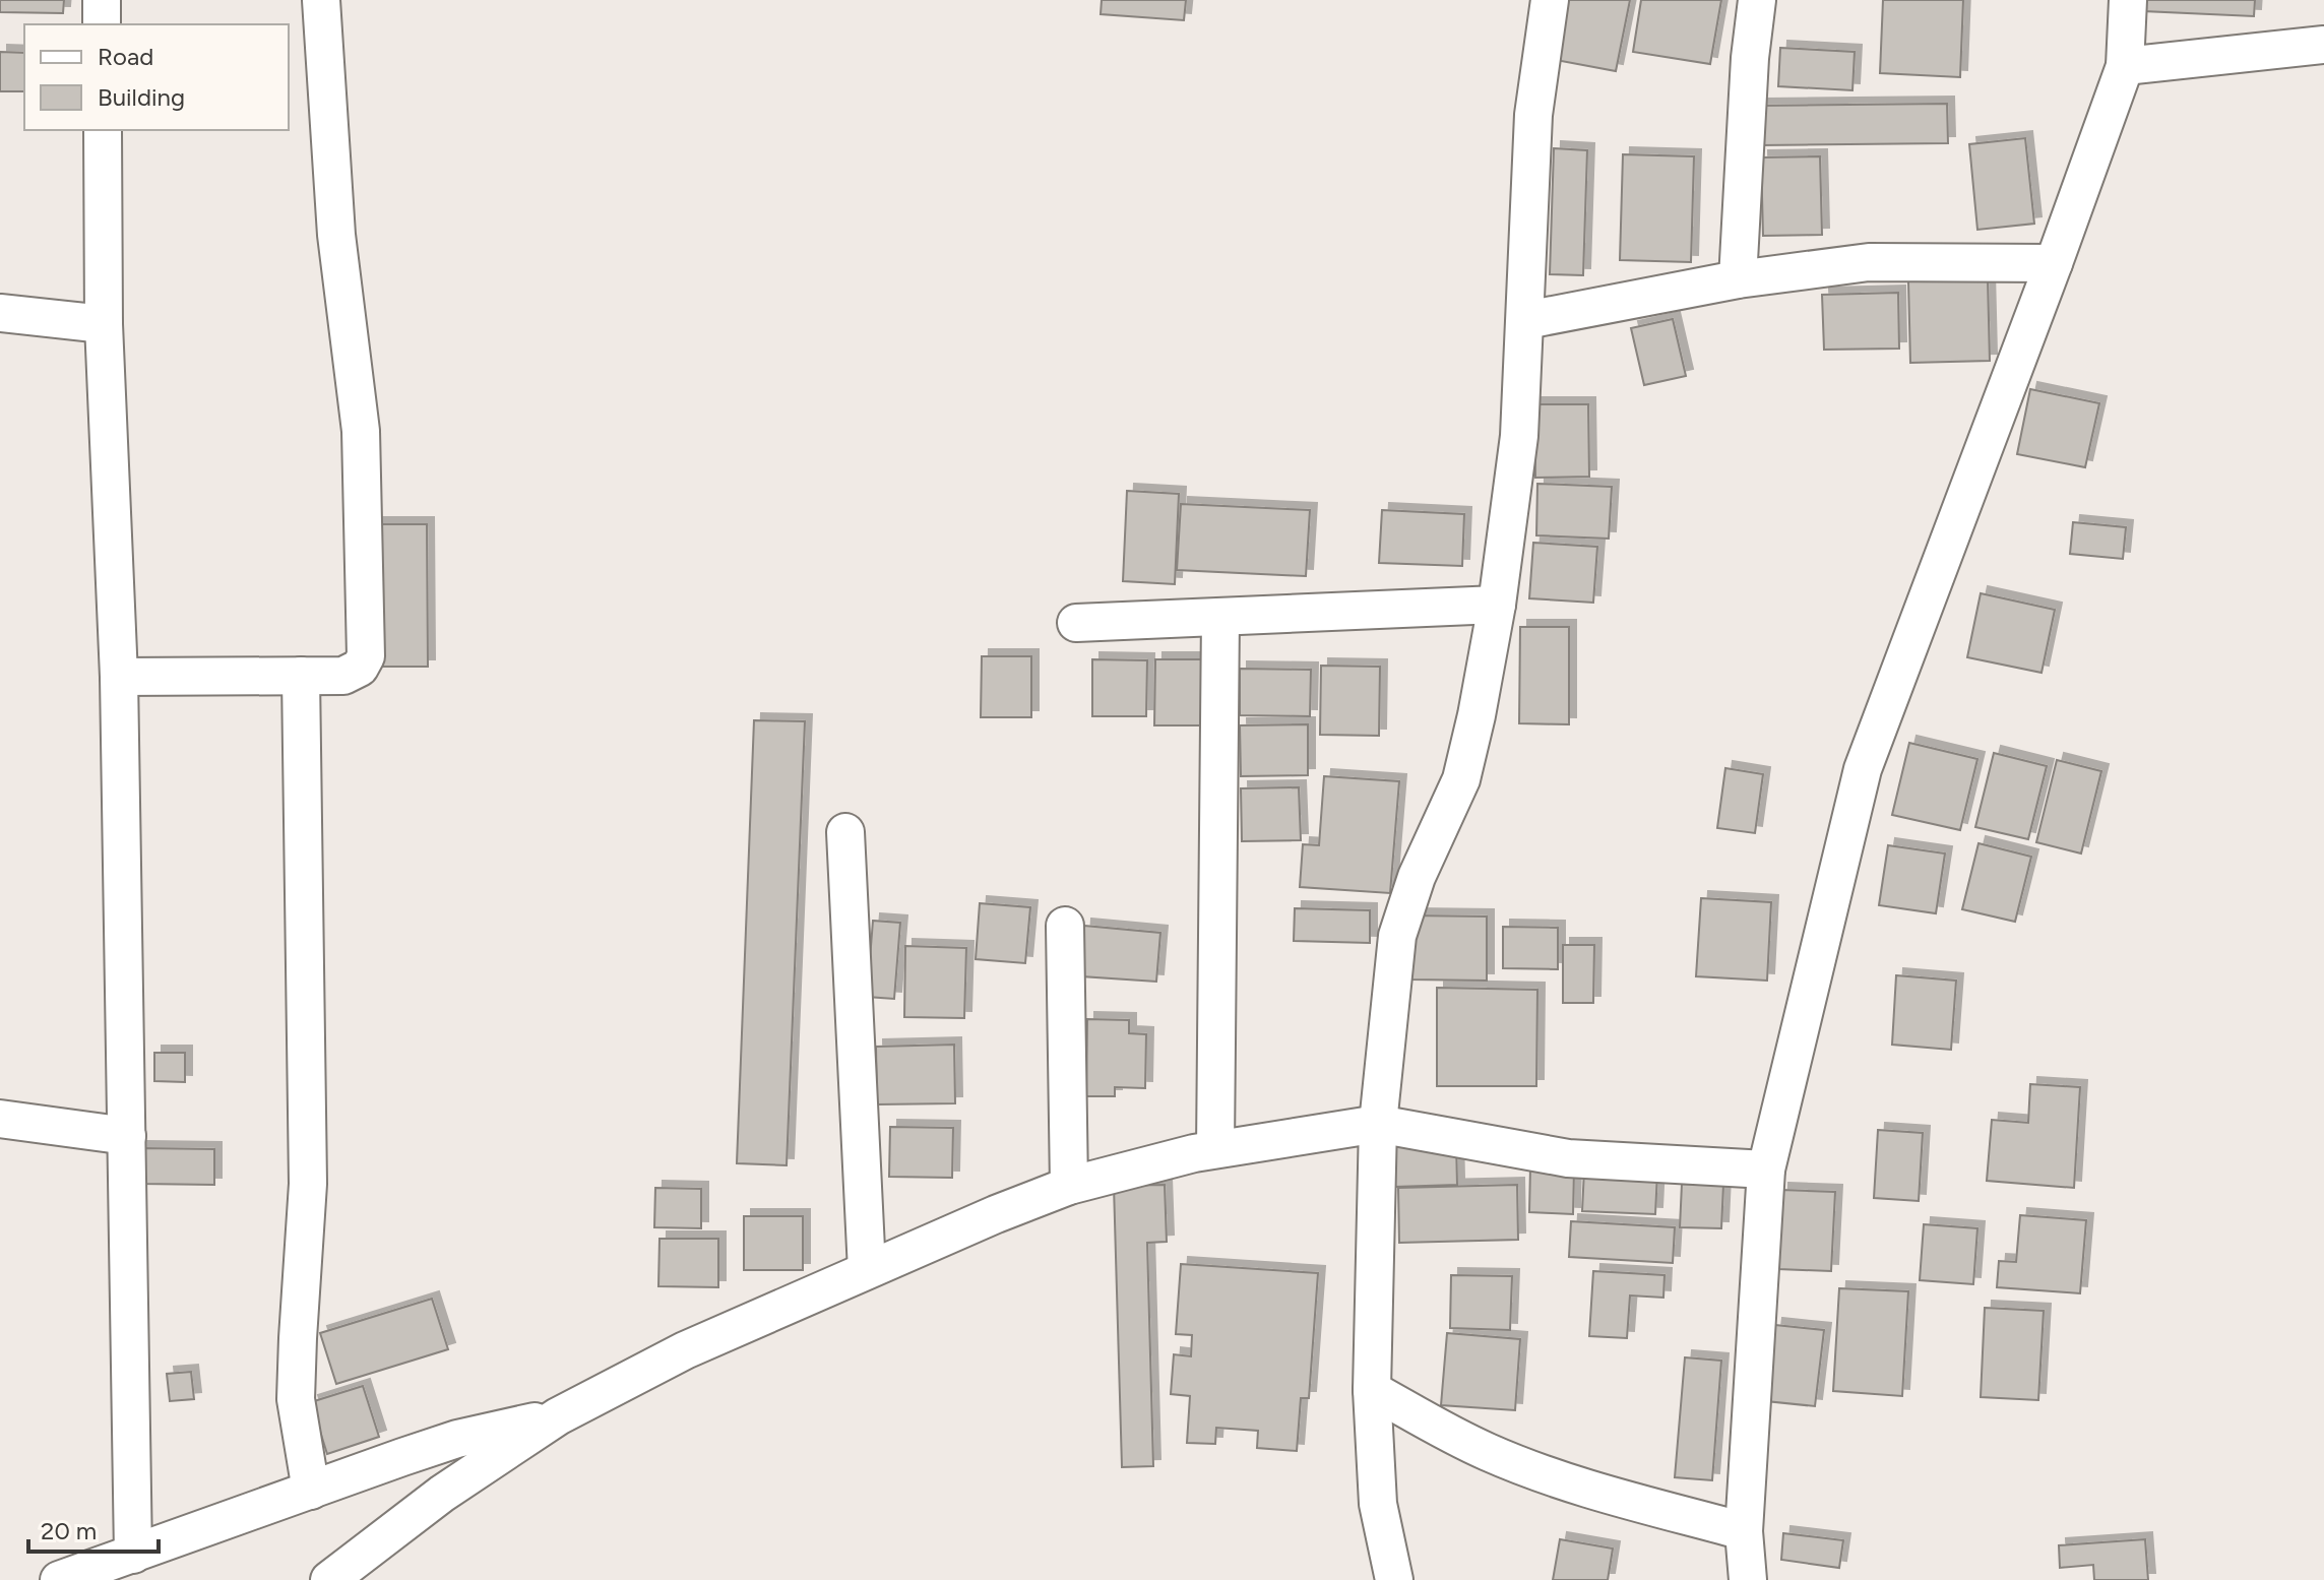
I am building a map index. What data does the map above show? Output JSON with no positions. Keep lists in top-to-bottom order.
{
  "legend": ["Road", "Building"],
  "scale_bar": "20 m"
}
